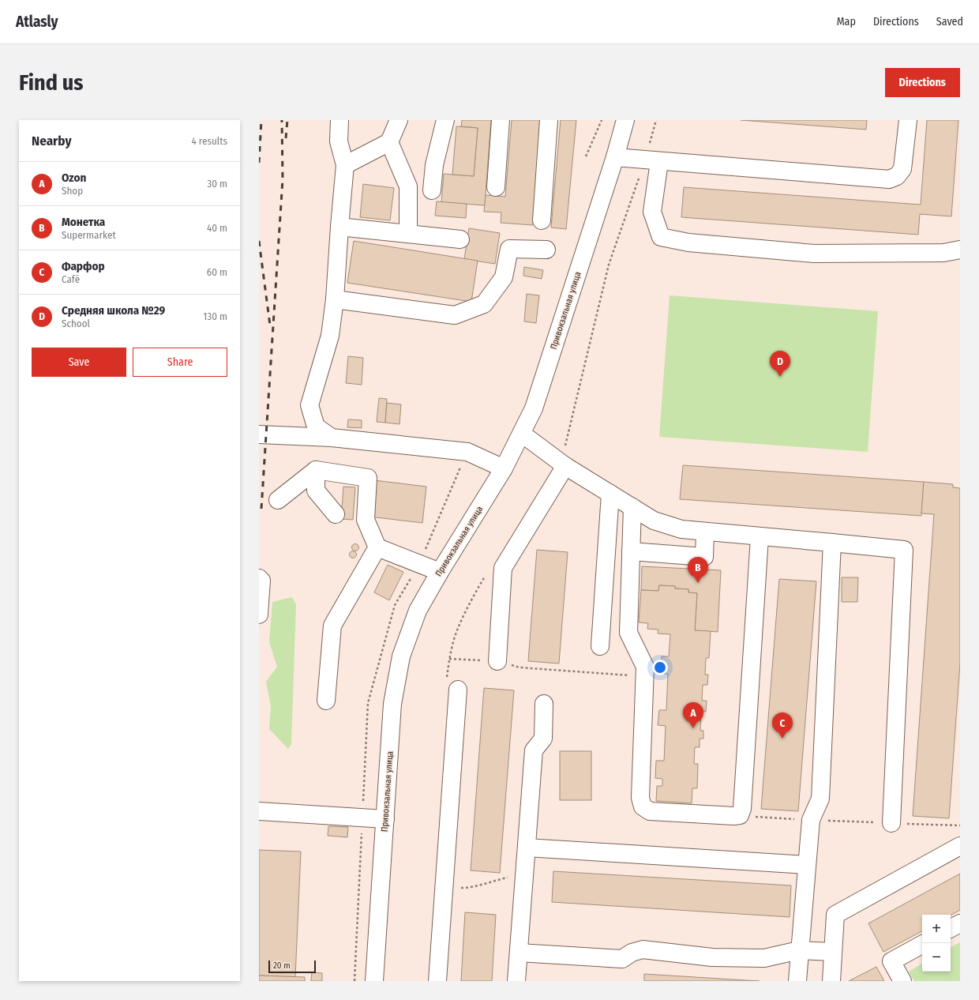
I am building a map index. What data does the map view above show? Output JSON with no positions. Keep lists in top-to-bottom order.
{
  "streets": {
    "street": ["Привокзальная улица"]
  },
  "scale_bar": "20 m",
  "page": {
    "header": "Atlasly",
    "nav": ["Map", "Directions", "Saved"],
    "buttons": [
      "Directions",
      ["Save", "Share"]
    ],
    "title": "Find us",
    "heading": ["Nearby", "4 results"],
    "list": [
      {
        "mark": "A",
        "name": "Ozon",
        "note": "Shop",
        "value": "30 m"
      },
      {
        "mark": "B",
        "name": "Монетка",
        "note": "Supermarket",
        "value": "40 m"
      },
      {
        "mark": "C",
        "name": "Фарфор",
        "note": "Café",
        "value": "60 m"
      },
      {
        "mark": "D",
        "name": "Средняя школа №29",
        "note": "School",
        "value": "130 m"
      }
    ],
    "pins": [
      "D",
      "B",
      "A",
      "C"
    ],
    "map_buttons": ["+", "−"],
    "scale": "20 m"
  }
}
